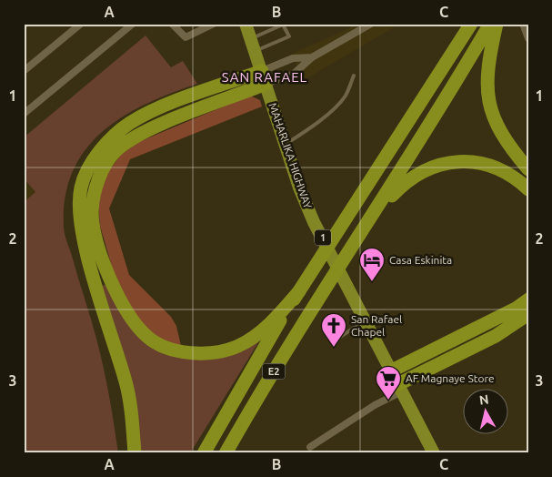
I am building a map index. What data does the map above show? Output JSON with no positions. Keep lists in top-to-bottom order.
{
  "streets": {
    "highway": ["MAHARLIKA HIGHWAY", "1", "E2"]
  },
  "districts": ["SAN RAFAEL"],
  "places": {
    "hotel": ["Casa Eskinita"],
    "church": ["San Rafael Chapel"],
    "supermarket": ["AF Magnaye Store"]
  },
  "north": "top",
  "grid": {
    "columns": ["A", "B", "C"],
    "rows": ["1", "2", "3"]
  }
}
